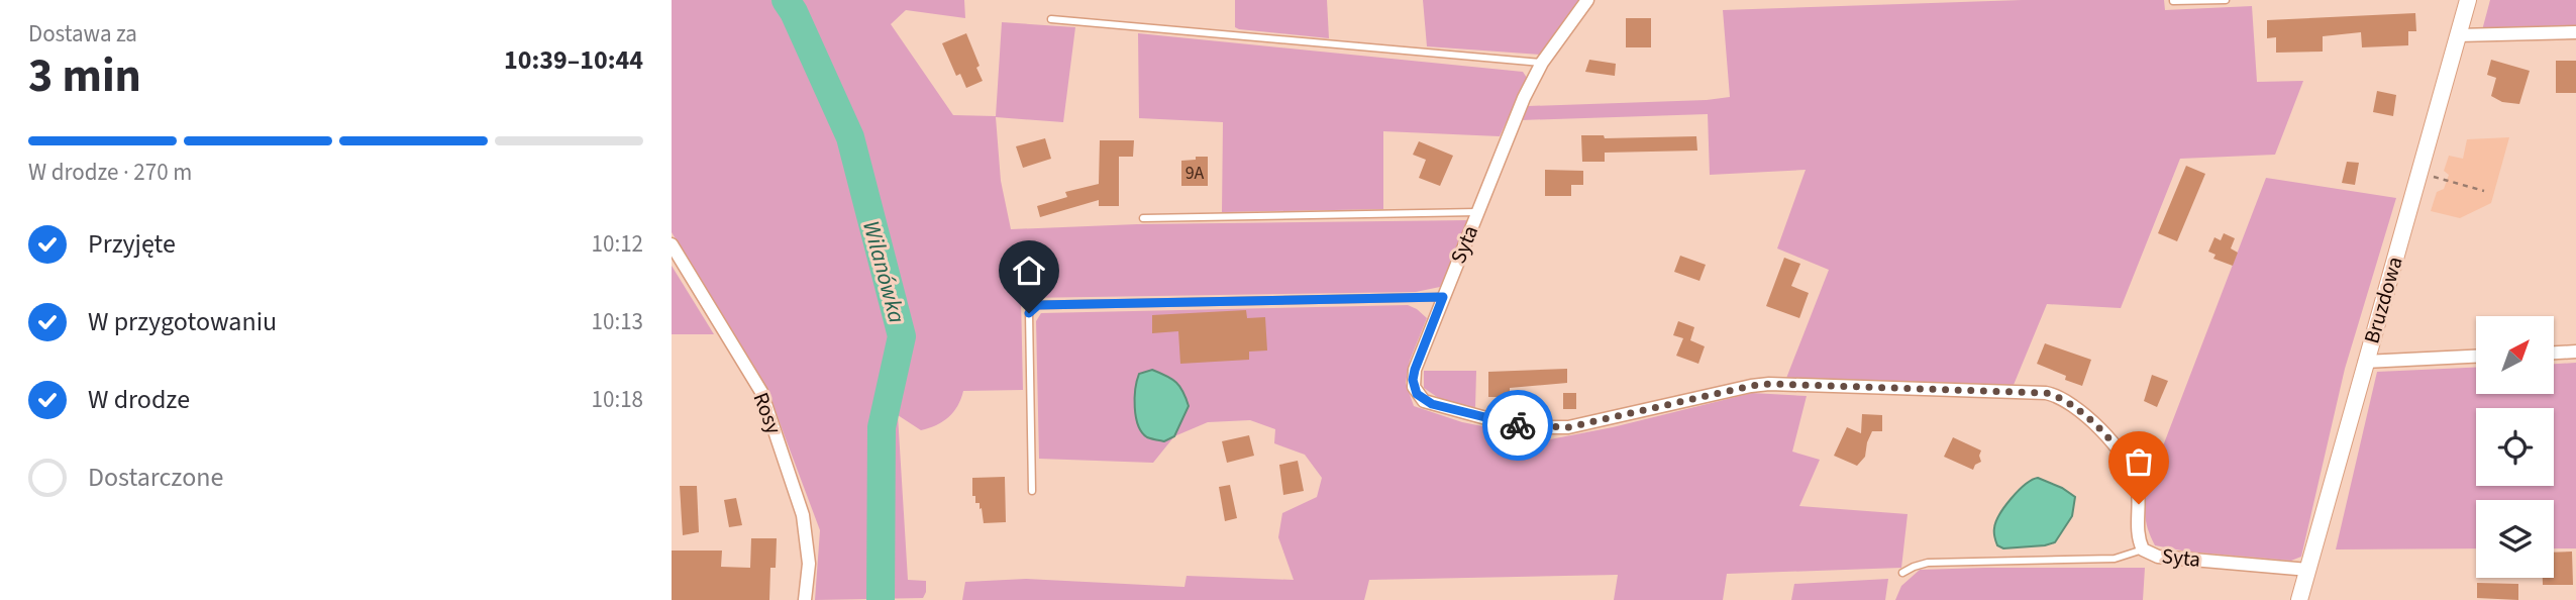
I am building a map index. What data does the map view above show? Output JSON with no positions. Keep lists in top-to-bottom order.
{
  "streets": {
    "street": ["Syta", "Bruzdowa", "Rosy"]
  },
  "crossings": [
    ["Syta", "Bruzdowa"]
  ],
  "water": ["Wilanówka"],
  "house_numbers": ["9A"],
  "north": "top right",
  "page": {
    "heading": ["3 min", "Dostawa za", "10:39–10:44"],
    "bar": "W drodze · 270 m",
    "list": [
      ["Przyjęte", "10:12"],
      ["W przygotowaniu", "10:13"],
      ["W drodze", "10:18"],
      "Dostarczone"
    ]
  }
}
